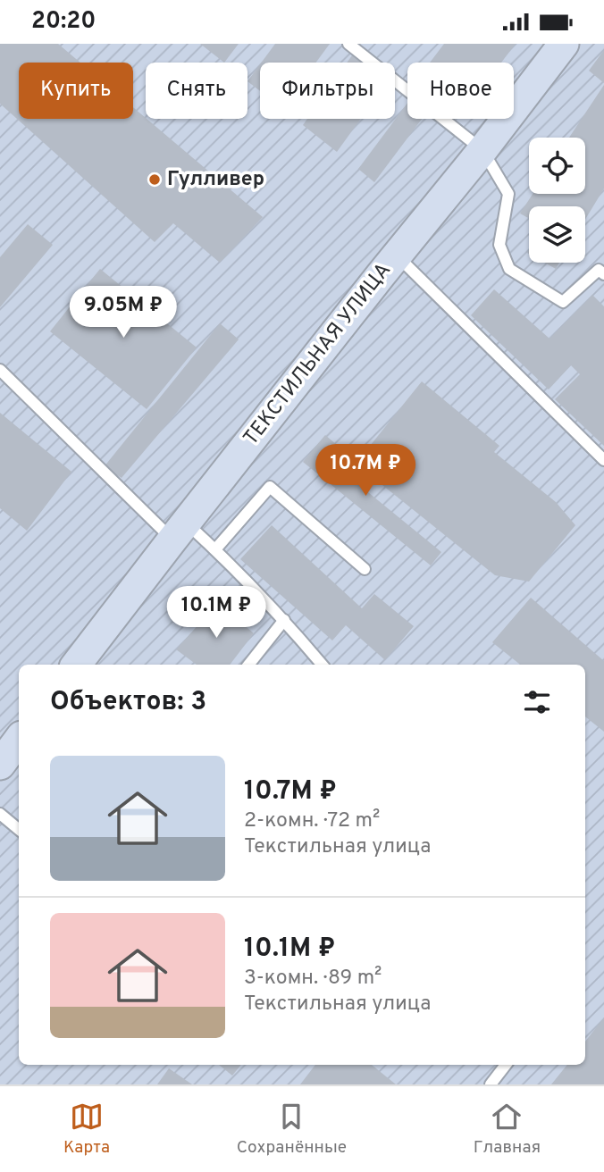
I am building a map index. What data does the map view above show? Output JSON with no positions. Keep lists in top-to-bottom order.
{
  "streets": {
    "main road": ["ТЕКСТИЛЬНАЯ УЛИЦА"]
  },
  "places": ["Гулливер"],
  "page": {
    "status": "20:20",
    "chip": [
      "Купить",
      "Снять",
      "Фильтры",
      "Новое"
    ],
    "price": ["9.05M ₽", "10.7M ₽", "10.1M ₽"],
    "heading": "Объектов: 3",
    "list": [
      {
        "name": "10.7M ₽",
        "note": "2-комн. · 72 m² · Текстильная улица"
      },
      {
        "name": "10.1M ₽",
        "note": "3-комн. · 89 m² · Текстильная улица"
      }
    ],
    "tabs": ["Карта", "Сохранённые", "Главная"]
  }
}
